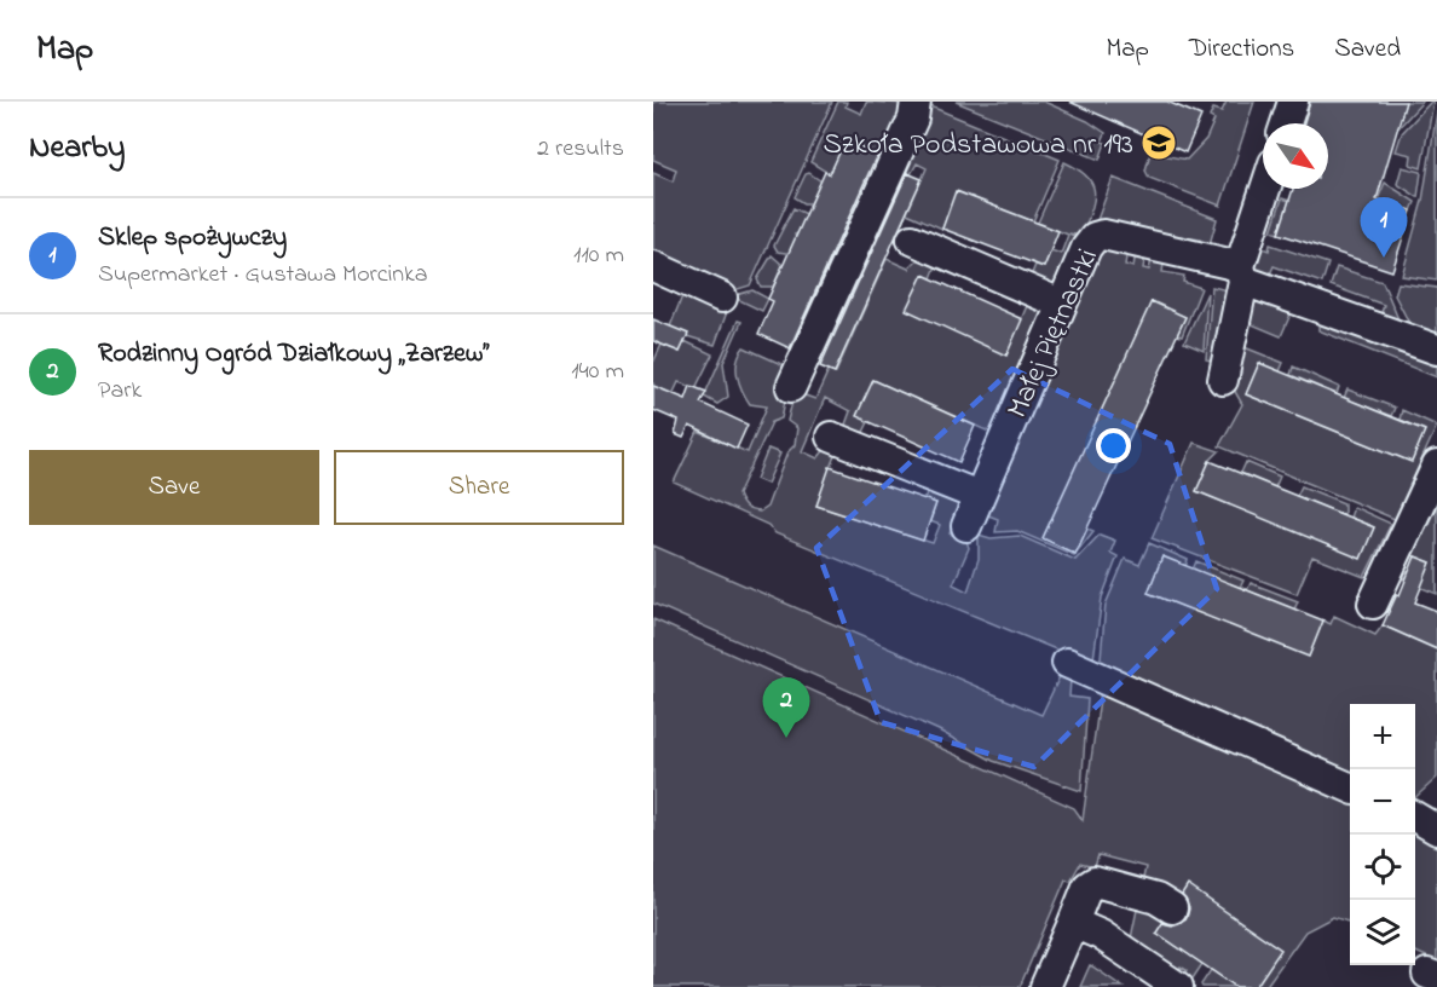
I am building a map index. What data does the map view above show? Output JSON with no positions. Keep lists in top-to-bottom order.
{
  "streets": {
    "street": ["Małej Piętnastki"]
  },
  "places": {
    "school or university": ["Szkoła Podstawowa nr 193"]
  },
  "north": "bottom right",
  "page": {
    "header": "Map",
    "nav": ["Map", "Directions", "Saved"],
    "heading": ["Nearby", "2 results"],
    "list": [
      {
        "mark": "1",
        "name": "Sklep spożywczy",
        "note": "Supermarket · Gustawa Morcinka",
        "value": "110 m"
      },
      {
        "mark": "2",
        "name": "Rodzinny Ogród Działkowy „Zarzew”",
        "note": "Park",
        "value": "140 m"
      }
    ],
    "pins": ["1", "2"],
    "buttons": ["Save", "Share"],
    "map_buttons": ["+", "−"]
  }
}
